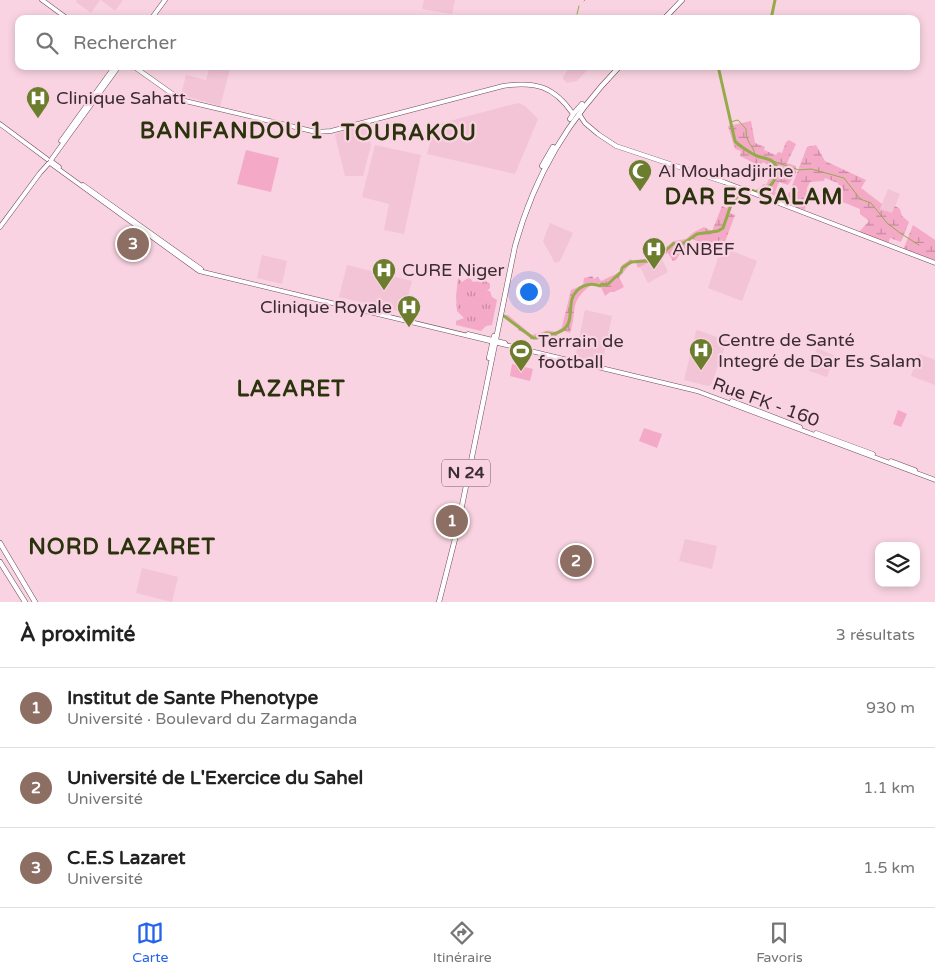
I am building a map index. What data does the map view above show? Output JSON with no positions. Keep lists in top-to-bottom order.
{
  "streets": {
    "main road": ["Rue FK - 160", "N 24"]
  },
  "crossings": [
    ["Rue FK - 160", "N 24"]
  ],
  "districts": [
    "BANIFANDOU 1",
    "TOURAKOU",
    "DAR ES SALAM",
    "LAZARET",
    "NORD LAZARET"
  ],
  "places": {
    "hospital": [
      "Clinique Sahatt",
      "ANBEF",
      "CURE Niger",
      "Clinique Royale",
      "Centre de Santé Integré de Dar Es Salam"
    ],
    "mosque": ["Al Mouhadjirine"],
    "sports": ["Terrain de football"]
  },
  "page": {
    "search": "Rechercher",
    "pins": ["3", "1", "2"],
    "heading": ["À proximité", "3 résultats"],
    "list": [
      {
        "mark": "1",
        "name": "Institut de Sante Phenotype",
        "note": "Université · Boulevard du Zarmaganda",
        "value": "930 m"
      },
      {
        "mark": "2",
        "name": "Université de L'Exercice du Sahel",
        "note": "Université",
        "value": "1.1 km"
      },
      {
        "mark": "3",
        "name": "C.E.S Lazaret",
        "note": "Université",
        "value": "1.5 km"
      }
    ],
    "nav": ["Carte", "Itinéraire", "Favoris"]
  }
}
